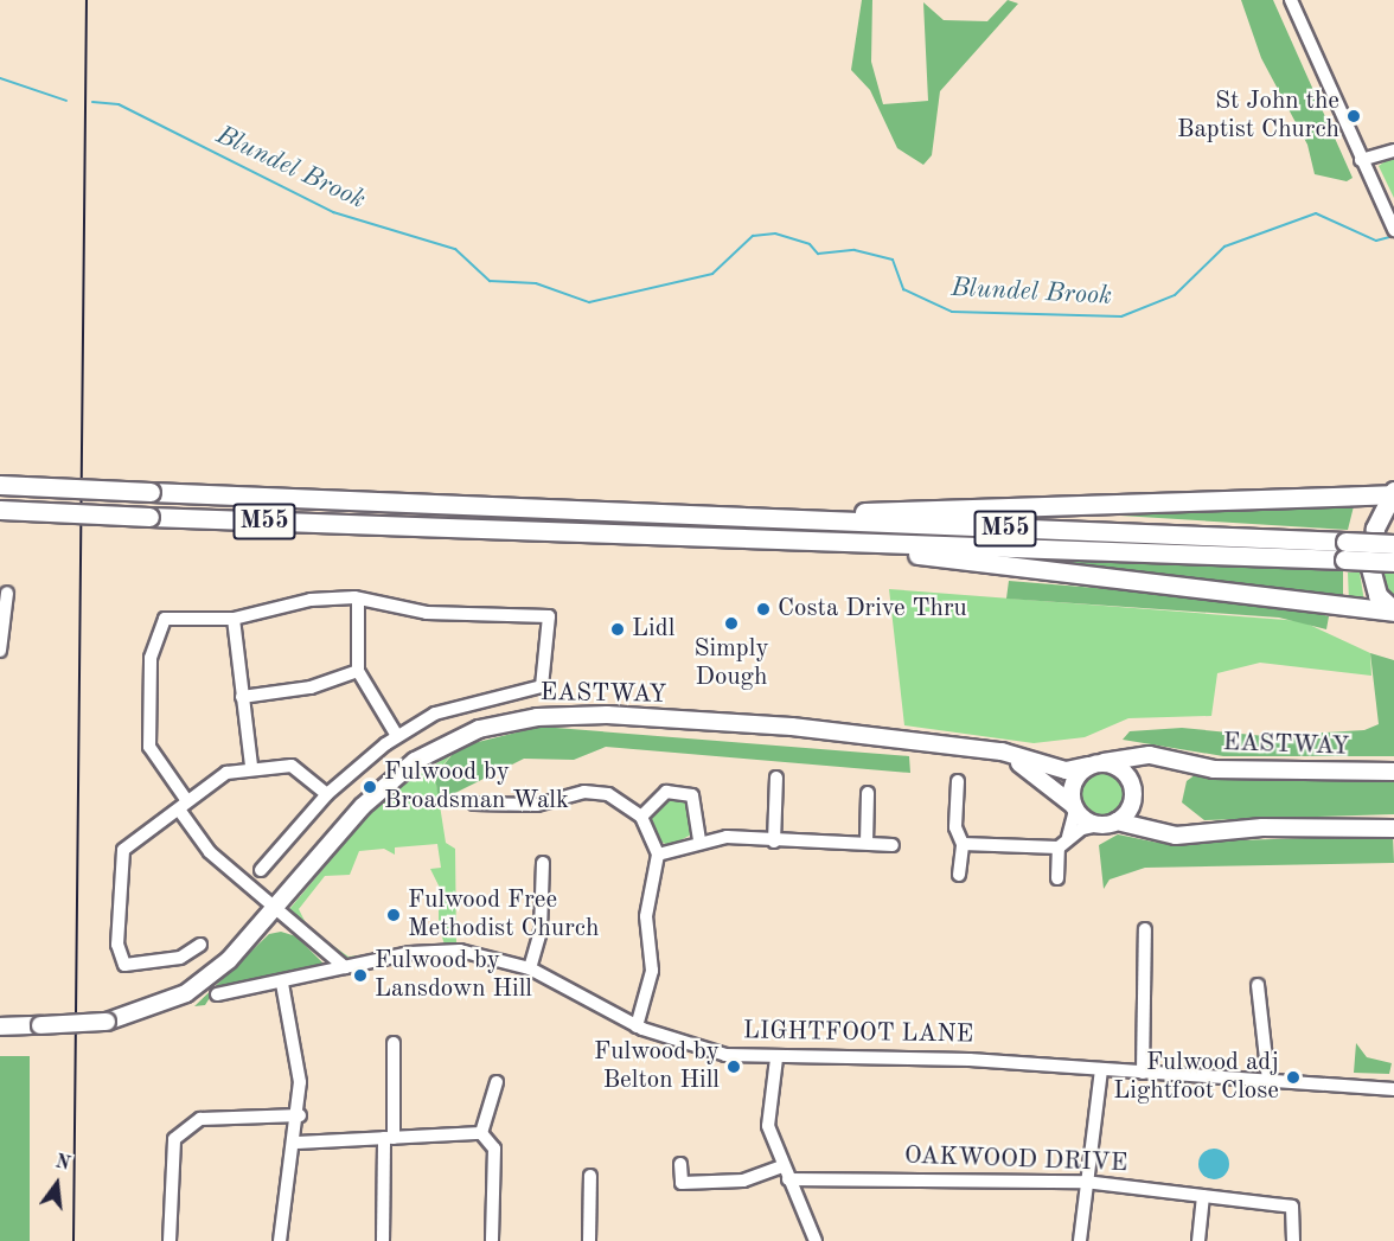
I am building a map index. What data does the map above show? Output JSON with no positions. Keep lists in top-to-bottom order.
{
  "streets": {
    "highway": ["M55"],
    "main road": ["EASTWAY"],
    "street": ["LIGHTFOOT LANE", "OAKWOOD DRIVE"]
  },
  "water": ["Blundel Brook"],
  "places": [
    "St John the Baptist Church",
    "Costa Drive Thru",
    "Simply Dough",
    "Lidl",
    "Fulwood by Broadsman Walk",
    "Fulwood Free Methodist Church",
    "Fulwood by Lansdown Hill",
    "Fulwood by Belton Hill",
    "Fulwood adj Lightfoot Close"
  ],
  "north": "top"
}
